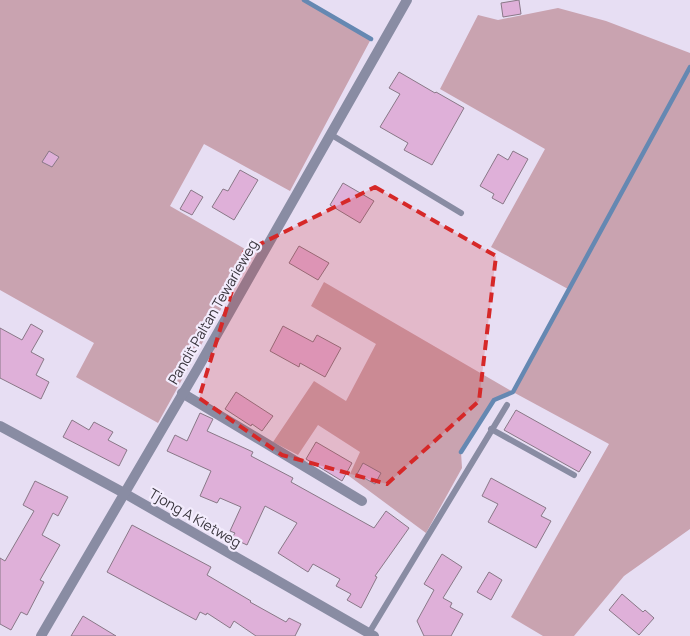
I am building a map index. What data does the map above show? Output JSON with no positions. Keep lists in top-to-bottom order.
{
  "streets": {
    "street": ["Pandit Paltan Tewarieweg", "Tjong A Kietweg"]
  },
  "crossings": [
    ["Pandit Paltan Tewarieweg", "Tjong A Kietweg"]
  ]
}
